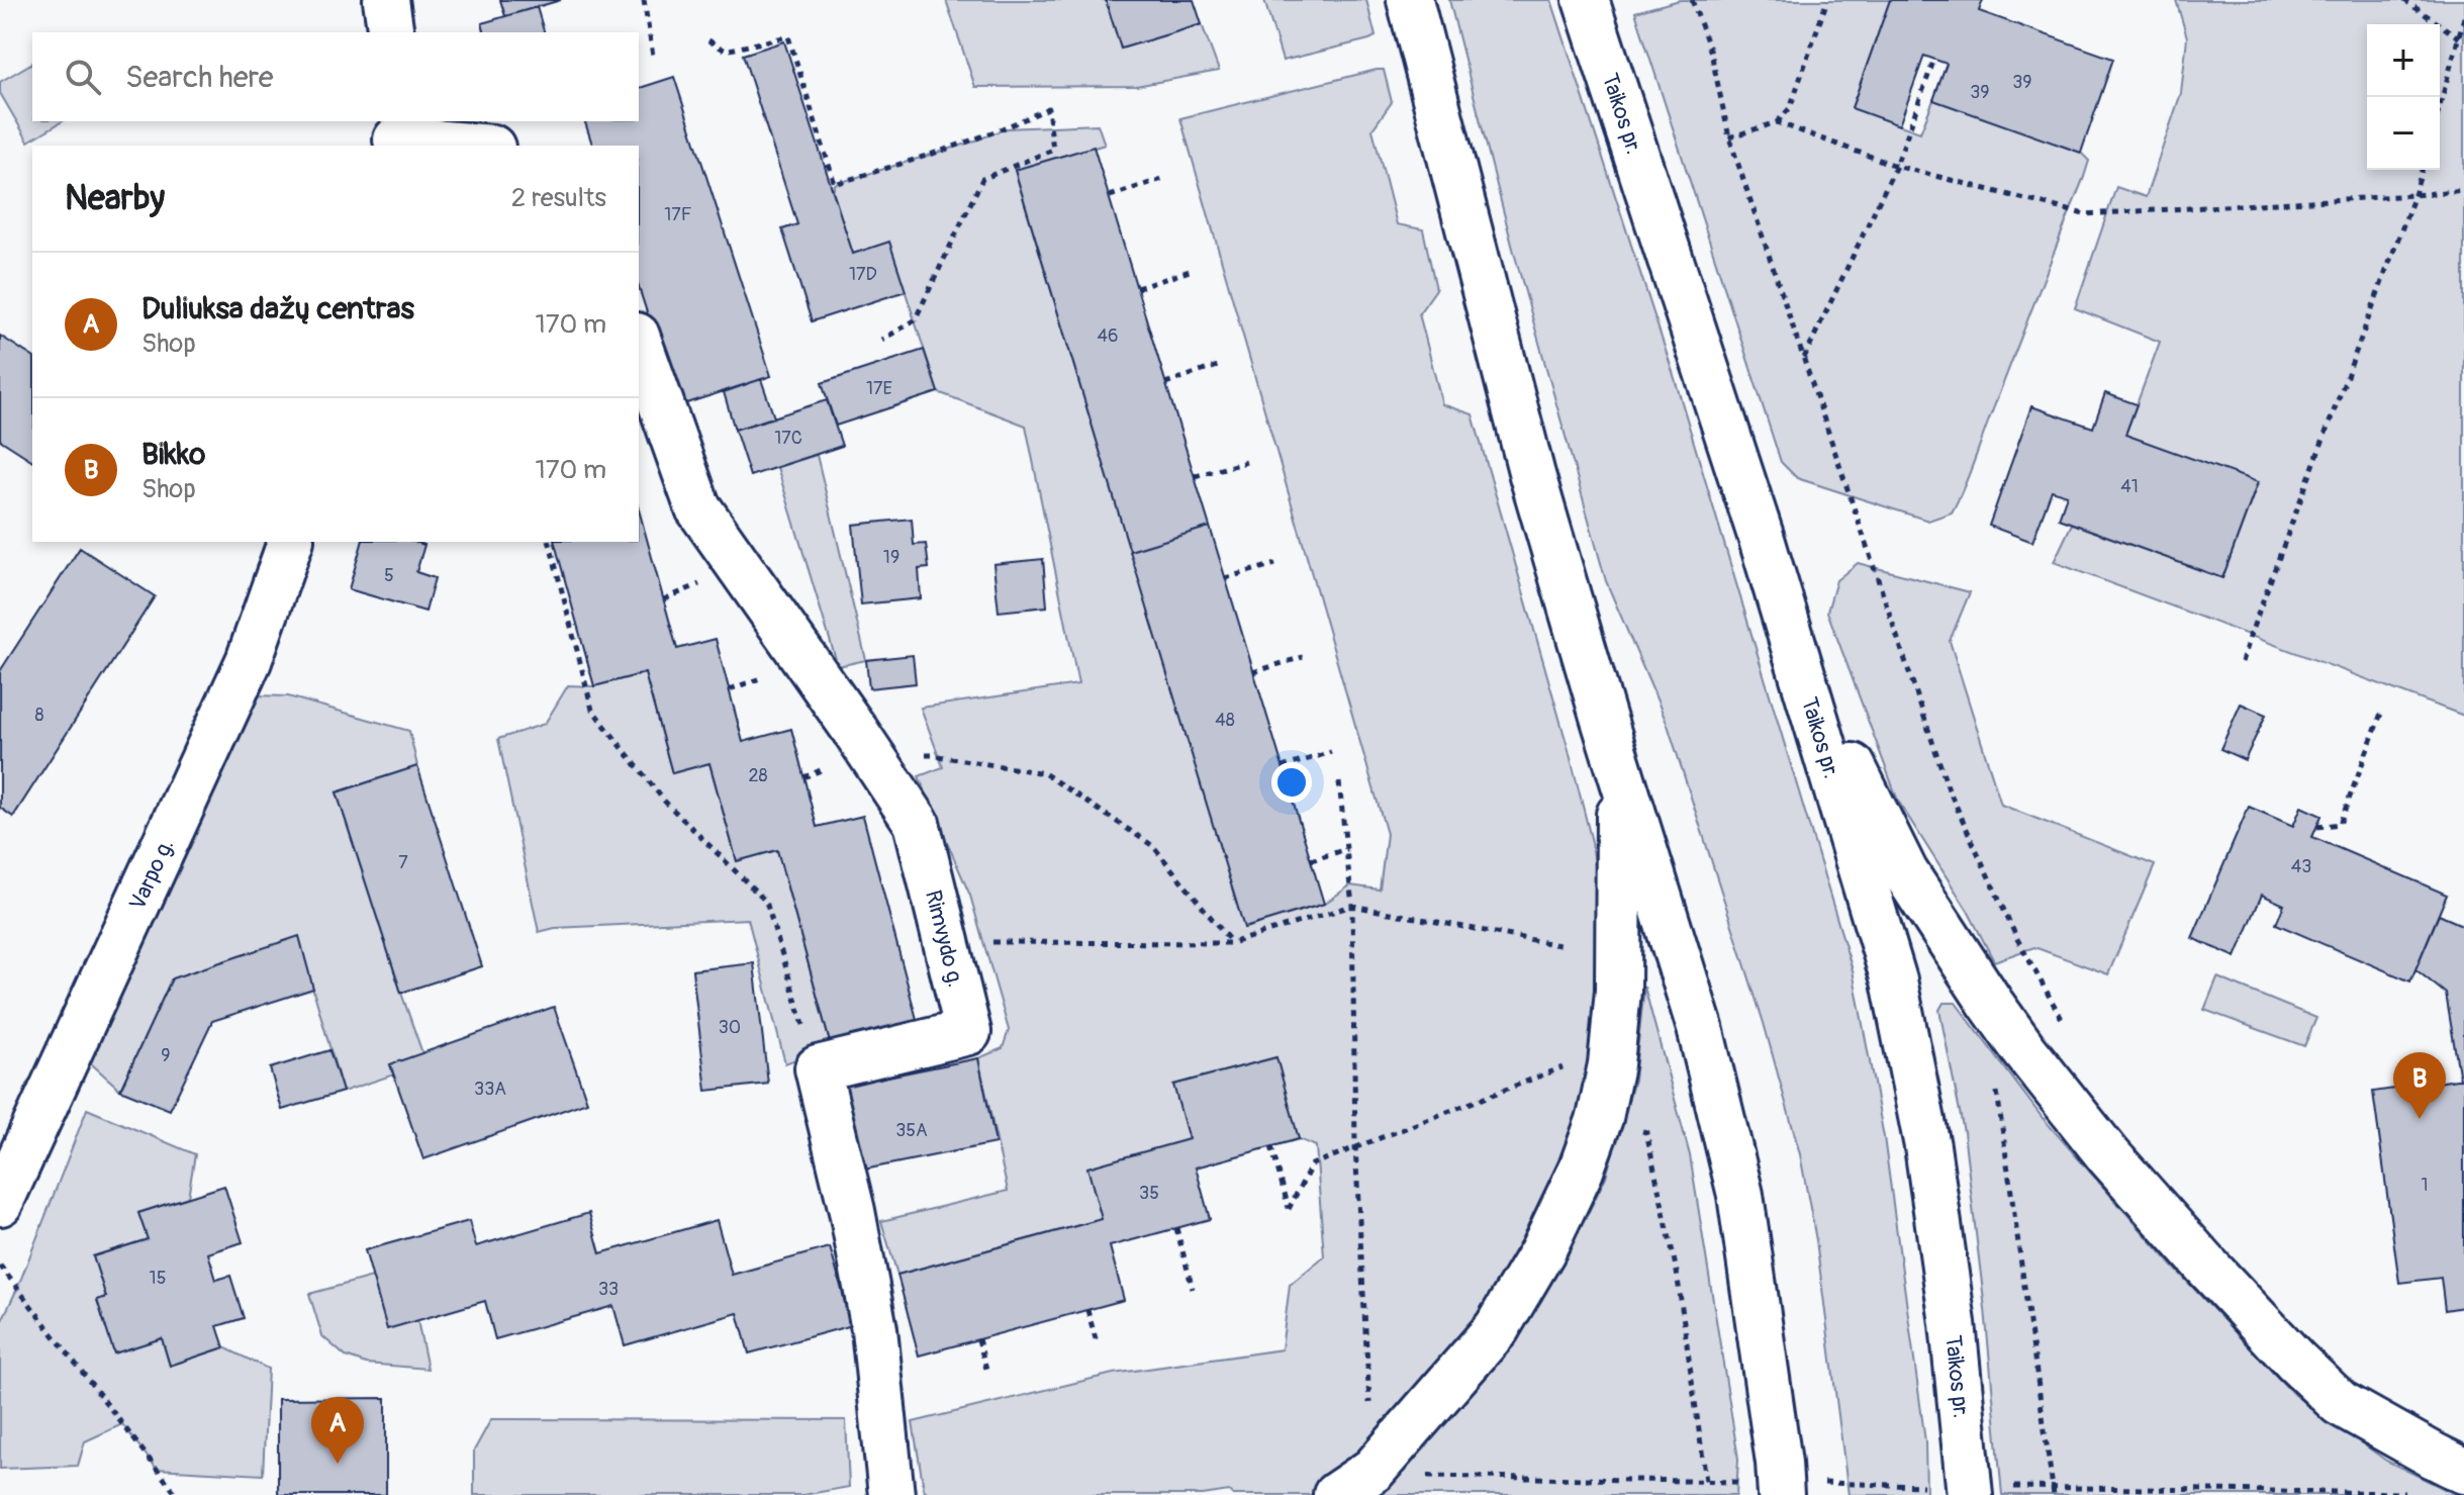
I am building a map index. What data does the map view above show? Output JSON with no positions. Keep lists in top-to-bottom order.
{
  "streets": {
    "main road": ["Taikos pr.", "Varpo g.", "Rimvydo g."]
  },
  "house_numbers": [
    "39",
    "39",
    "17F",
    "17D",
    "46",
    "17E",
    "17C",
    "41",
    "19",
    "5",
    "8",
    "48",
    "28",
    "7",
    "43",
    "30",
    "9",
    "33A",
    "35A",
    "1",
    "35",
    "15",
    "33"
  ],
  "page": {
    "map_buttons": ["+", "−"],
    "search": "Search here",
    "heading": ["Nearby", "2 results"],
    "list": [
      {
        "mark": "A",
        "name": "Duliuksa dažų centras",
        "note": "Shop",
        "value": "170 m"
      },
      {
        "mark": "B",
        "name": "Bikko",
        "note": "Shop",
        "value": "170 m"
      }
    ],
    "pins": ["B", "A"]
  }
}
